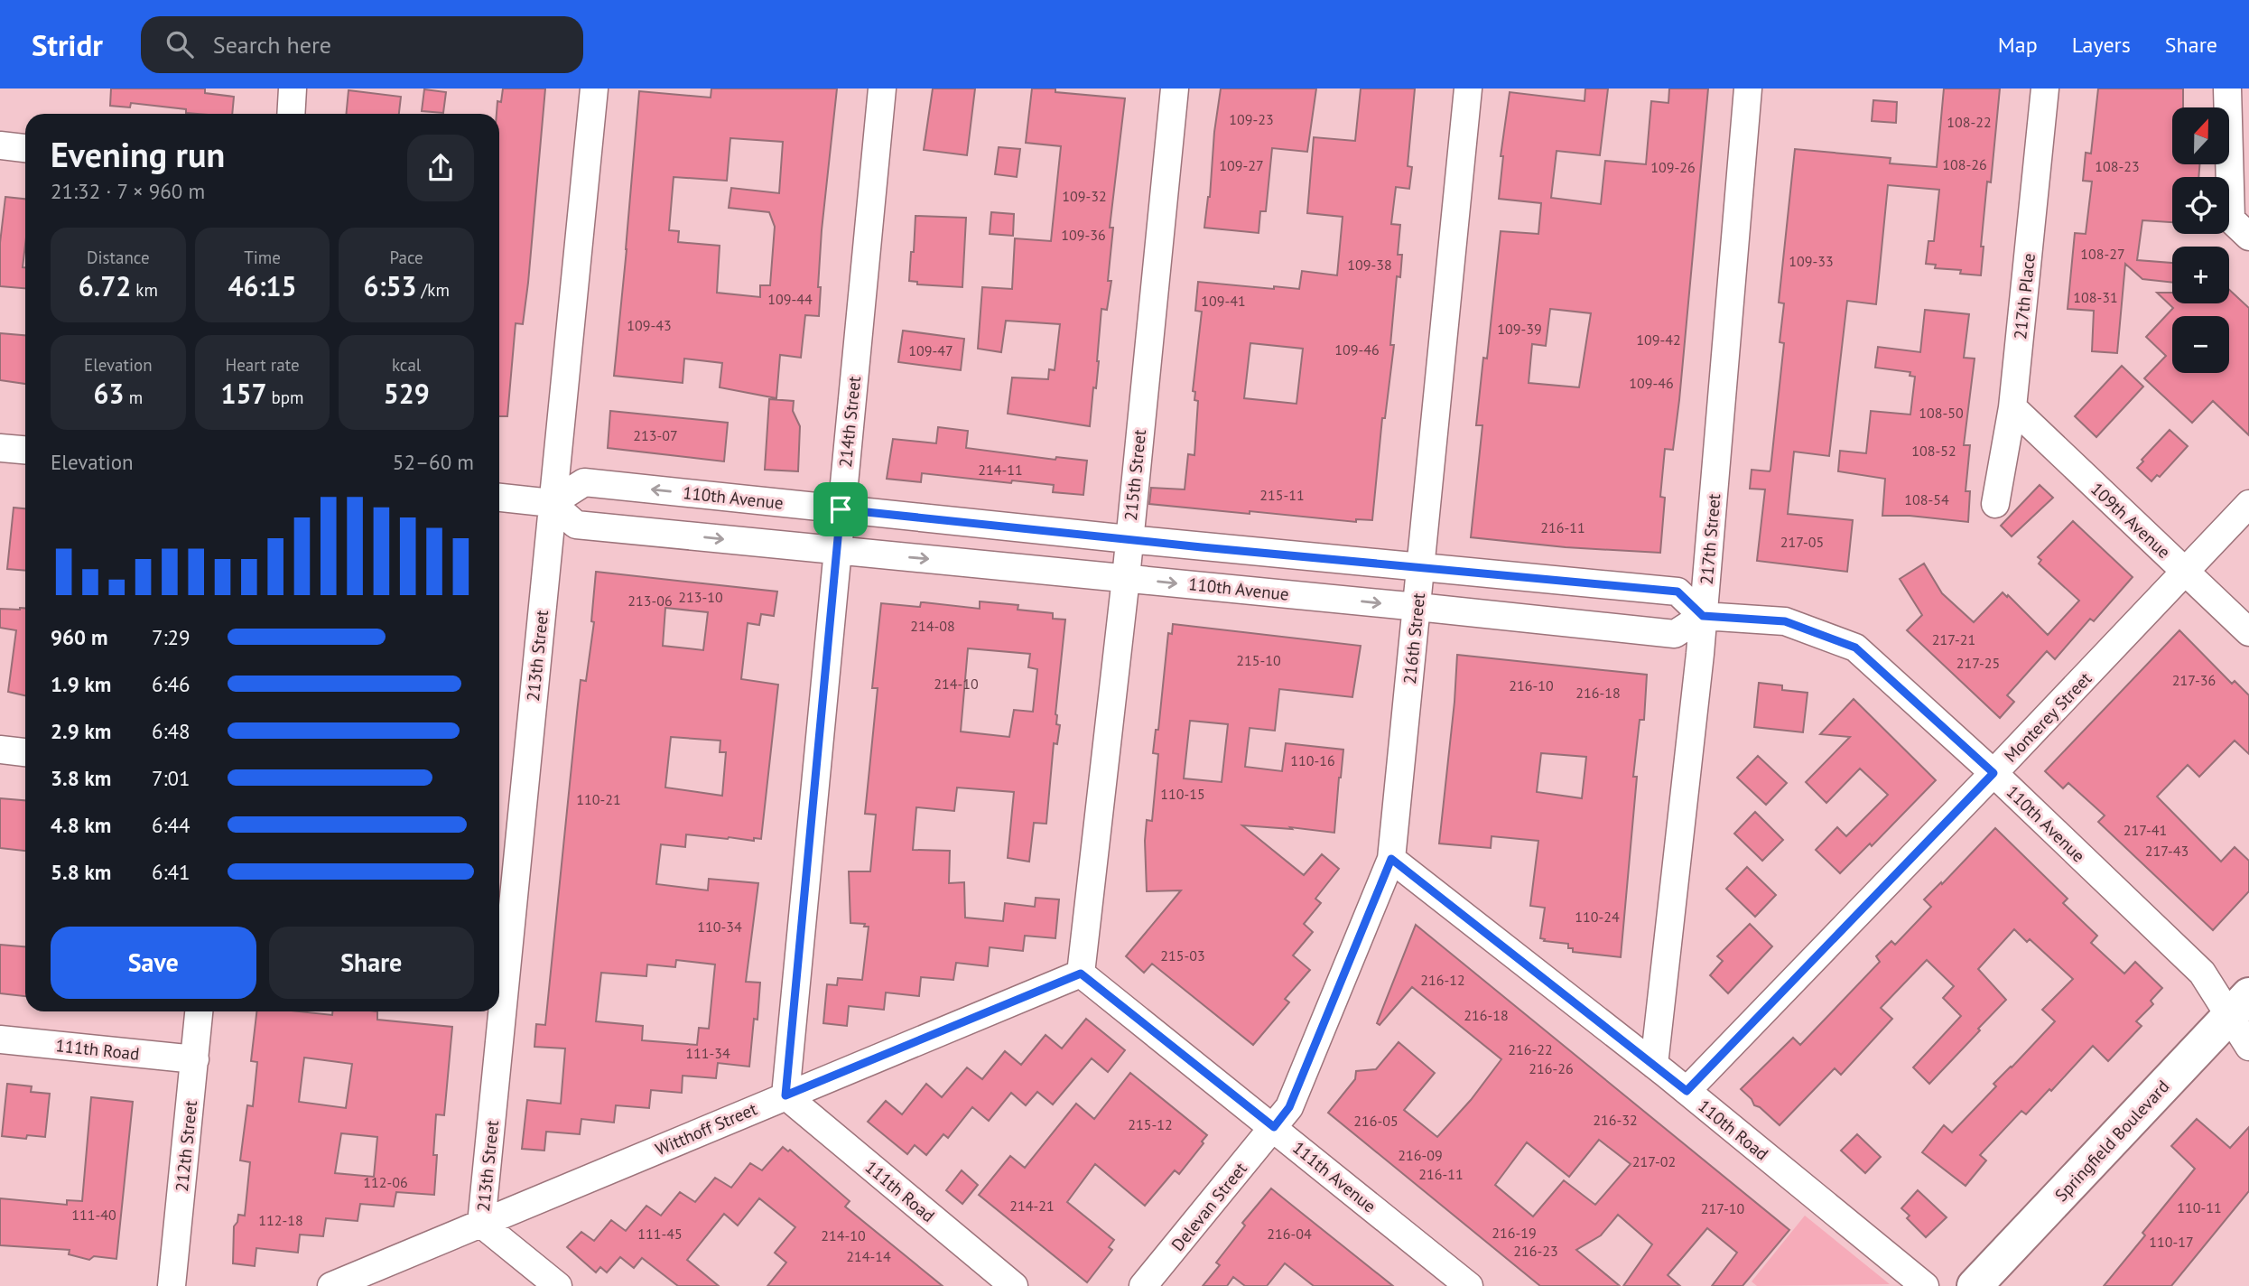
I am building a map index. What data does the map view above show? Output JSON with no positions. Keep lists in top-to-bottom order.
{
  "streets": {
    "main road": ["Springfield Boulevard"],
    "street": [
      "217th Place",
      "214th Street",
      "215th Street",
      "110th Avenue",
      "109th Avenue",
      "217th Street",
      "216th Street",
      "213th Street",
      "Monterey Street",
      "111th Road",
      "Witthoff Street",
      "110th Road",
      "212th Street",
      "111th Avenue",
      "Delevan Street"
    ]
  },
  "crossings": [
    ["217th Place", "109th Avenue"],
    ["214th Street", "110th Avenue"],
    ["214th Street", "111th Road"],
    ["214th Street", "Witthoff Street"],
    ["215th Street", "110th Avenue"],
    ["215th Street", "Witthoff Street"],
    ["215th Street", "111th Avenue"],
    ["110th Avenue", "217th Street"],
    ["110th Avenue", "216th Street"],
    ["110th Avenue", "213th Street"],
    ["110th Avenue", "Monterey Street"],
    ["110th Avenue", "Springfield Boulevard"],
    ["109th Avenue", "Monterey Street"],
    ["217th Street", "110th Road"],
    ["216th Street", "110th Road"],
    ["216th Street", "111th Avenue"],
    ["216th Street", "Delevan Street"],
    ["213th Street", "Witthoff Street"],
    ["Monterey Street", "110th Road"],
    ["111th Road", "Witthoff Street"],
    ["111th Road", "212th Street"],
    ["Witthoff Street", "111th Avenue"],
    ["111th Avenue", "Delevan Street"]
  ],
  "house_numbers": [
    "109-23",
    "108-22",
    "108-26",
    "109-27",
    "108-23",
    "109-26",
    "109-32",
    "109-36",
    "108-27",
    "109-33",
    "109-38",
    "108-31",
    "109-44",
    "109-41",
    "109-43",
    "109-39",
    "109-42",
    "109-46",
    "109-47",
    "109-46",
    "108-50",
    "213-07",
    "108-52",
    "214-11",
    "215-11",
    "108-54",
    "216-11",
    "217-05",
    "213-10",
    "213-06",
    "214-08",
    "217-21",
    "215-10",
    "217-25",
    "217-36",
    "214-10",
    "216-10",
    "216-18",
    "110-16",
    "110-15",
    "110-21",
    "217-41",
    "217-43",
    "110-24",
    "110-34",
    "215-03",
    "216-12",
    "216-18",
    "216-22",
    "111-34",
    "216-26",
    "216-32",
    "216-05",
    "215-12",
    "216-09",
    "217-02",
    "216-11",
    "112-06",
    "214-21",
    "110-11",
    "217-10",
    "111-40",
    "112-18",
    "216-19",
    "111-45",
    "216-04",
    "214-10",
    "110-17",
    "216-23",
    "214-14"
  ],
  "north": "top",
  "page": {
    "header": "Stridr",
    "search": "Search here",
    "nav": ["Map", "Layers", "Share"],
    "map_buttons": ["+", "−"],
    "heading": ["Evening run", "21:32 · 7 × 960 m"],
    "stats": [
      ["Distance", "6.72 km"],
      ["Time", "46:15"],
      ["Pace", "6:53 /km"],
      ["Elevation", "63 m"],
      ["Heart rate", "157 bpm"],
      ["kcal", "529"]
    ],
    "chart": ["Elevation", "52–60 m"],
    "list": [
      {
        "name": "960 m",
        "note": "7:29"
      },
      {
        "name": "1.9 km",
        "note": "6:46"
      },
      {
        "name": "2.9 km",
        "note": "6:48"
      },
      {
        "name": "3.8 km",
        "note": "7:01"
      },
      {
        "name": "4.8 km",
        "note": "6:44"
      },
      {
        "name": "5.8 km",
        "note": "6:41"
      }
    ],
    "buttons": ["Save", "Share"]
  }
}
